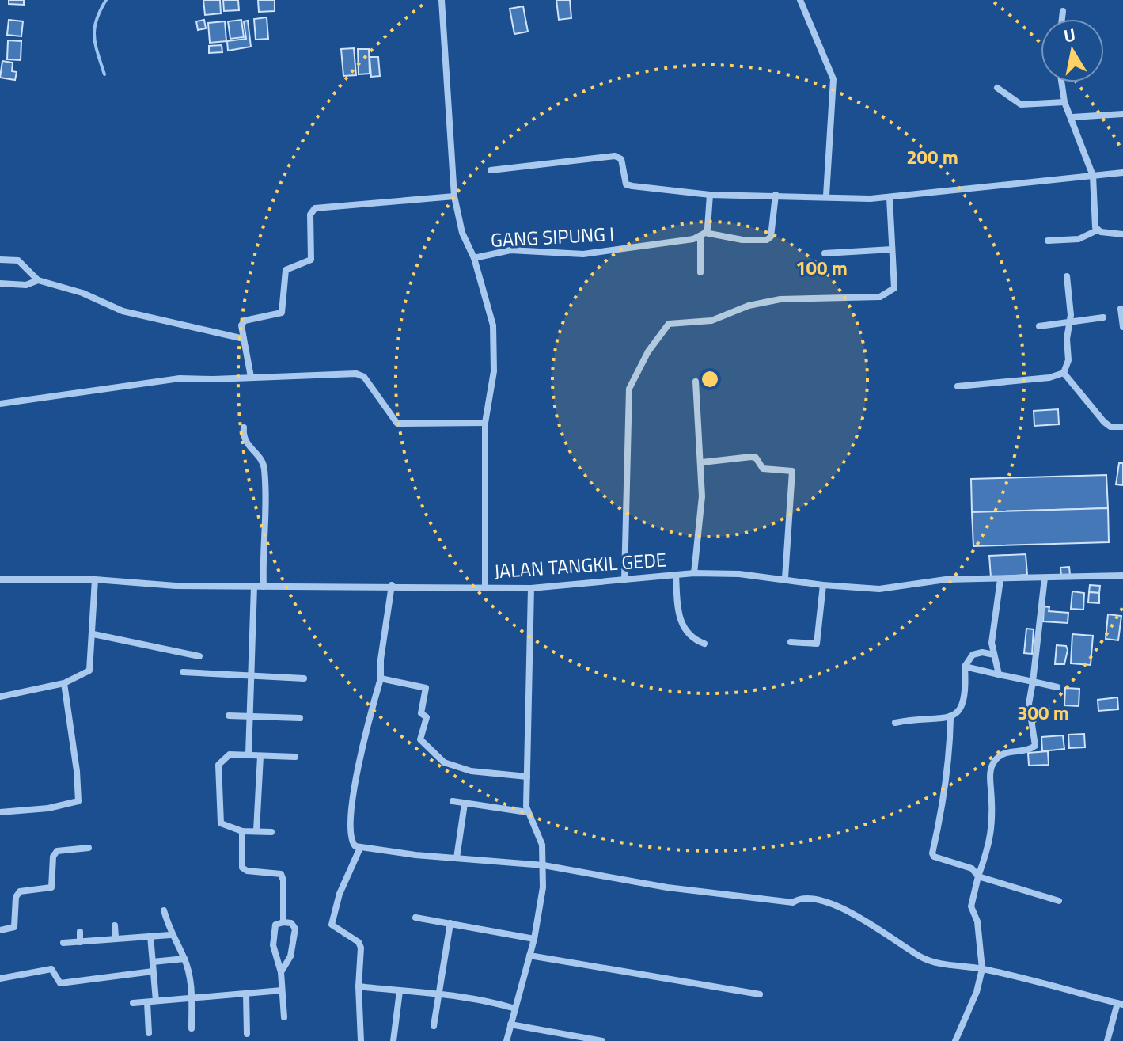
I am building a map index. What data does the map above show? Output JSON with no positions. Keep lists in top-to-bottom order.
{
  "streets": {
    "street": ["GANG SIPUNG I", "JALAN TANGKIL GEDE"]
  },
  "north": "top",
  "rings": ["200 m", "100 m", "300 m"]
}
